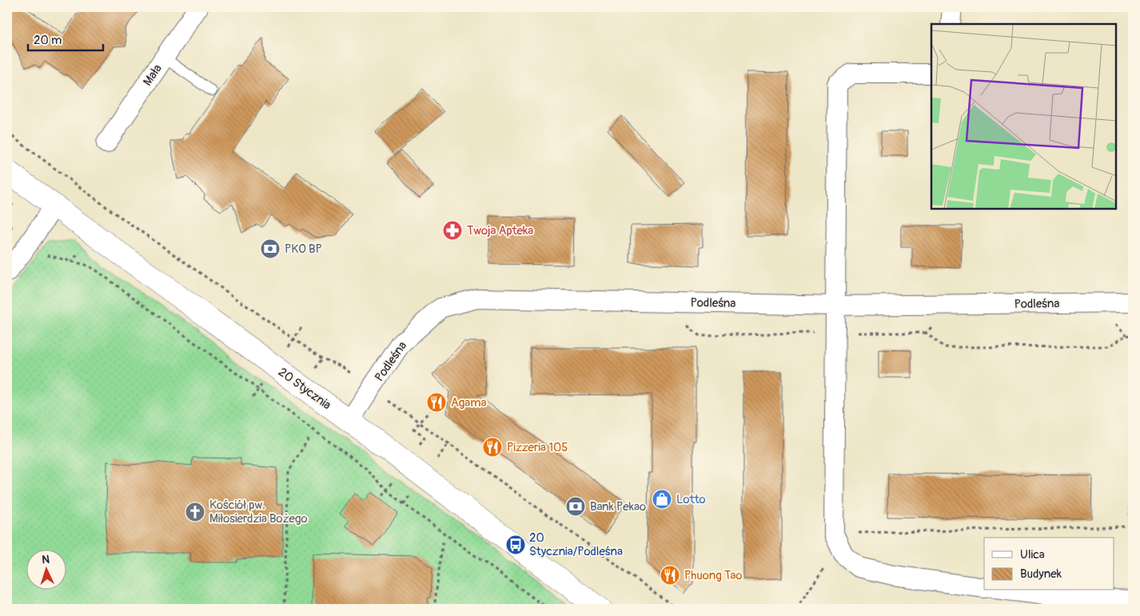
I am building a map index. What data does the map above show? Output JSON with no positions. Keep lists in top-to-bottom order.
{
  "streets": {
    "street": ["Mała", "Podleśna", "20 Stycznia"]
  },
  "crossings": [
    ["Podleśna", "20 Stycznia"]
  ],
  "places": {
    "pharmacy": ["Twoja Apteka"],
    "bank": ["PKO BP", "Bank Pekao"],
    "restaurant": ["Agama", "Pizzeria 105", "Phuong Tao"],
    "shop": ["Lotto"],
    "church": ["Kościół pw. Miłosierdzia Bożego"],
    "bus stop": ["20 Stycznia/Podleśna"]
  },
  "legend": ["Ulica", "Budynek"],
  "scale_bar": "20 m",
  "north": "top"
}
